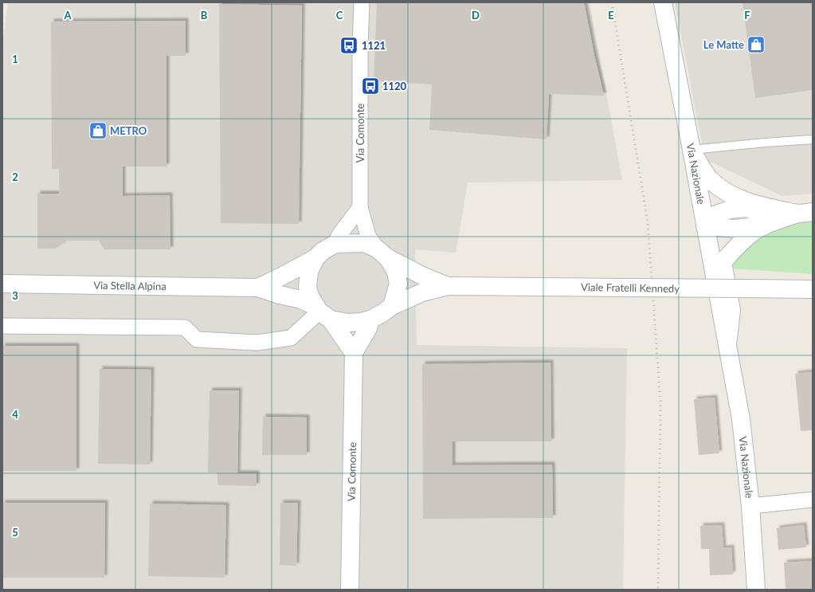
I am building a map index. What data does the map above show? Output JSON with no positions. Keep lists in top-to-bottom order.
{
  "streets": {
    "street": [
      "Via Comonte",
      "Via Nazionale",
      "Via Stella Alpina",
      "Viale Fratelli Kennedy"
    ]
  },
  "crossings": [
    ["Via Comonte", "Via Stella Alpina"],
    ["Via Comonte", "Viale Fratelli Kennedy"],
    ["Via Stella Alpina", "Viale Fratelli Kennedy"]
  ],
  "places": {
    "shop": ["Le Matte", "METRO"],
    "bus stop": ["1121", "1120"]
  },
  "grid": {
    "columns": [
      "A",
      "B",
      "C",
      "D",
      "E",
      "F"
    ],
    "rows": [
      "1",
      "2",
      "3",
      "4",
      "5"
    ]
  }
}
